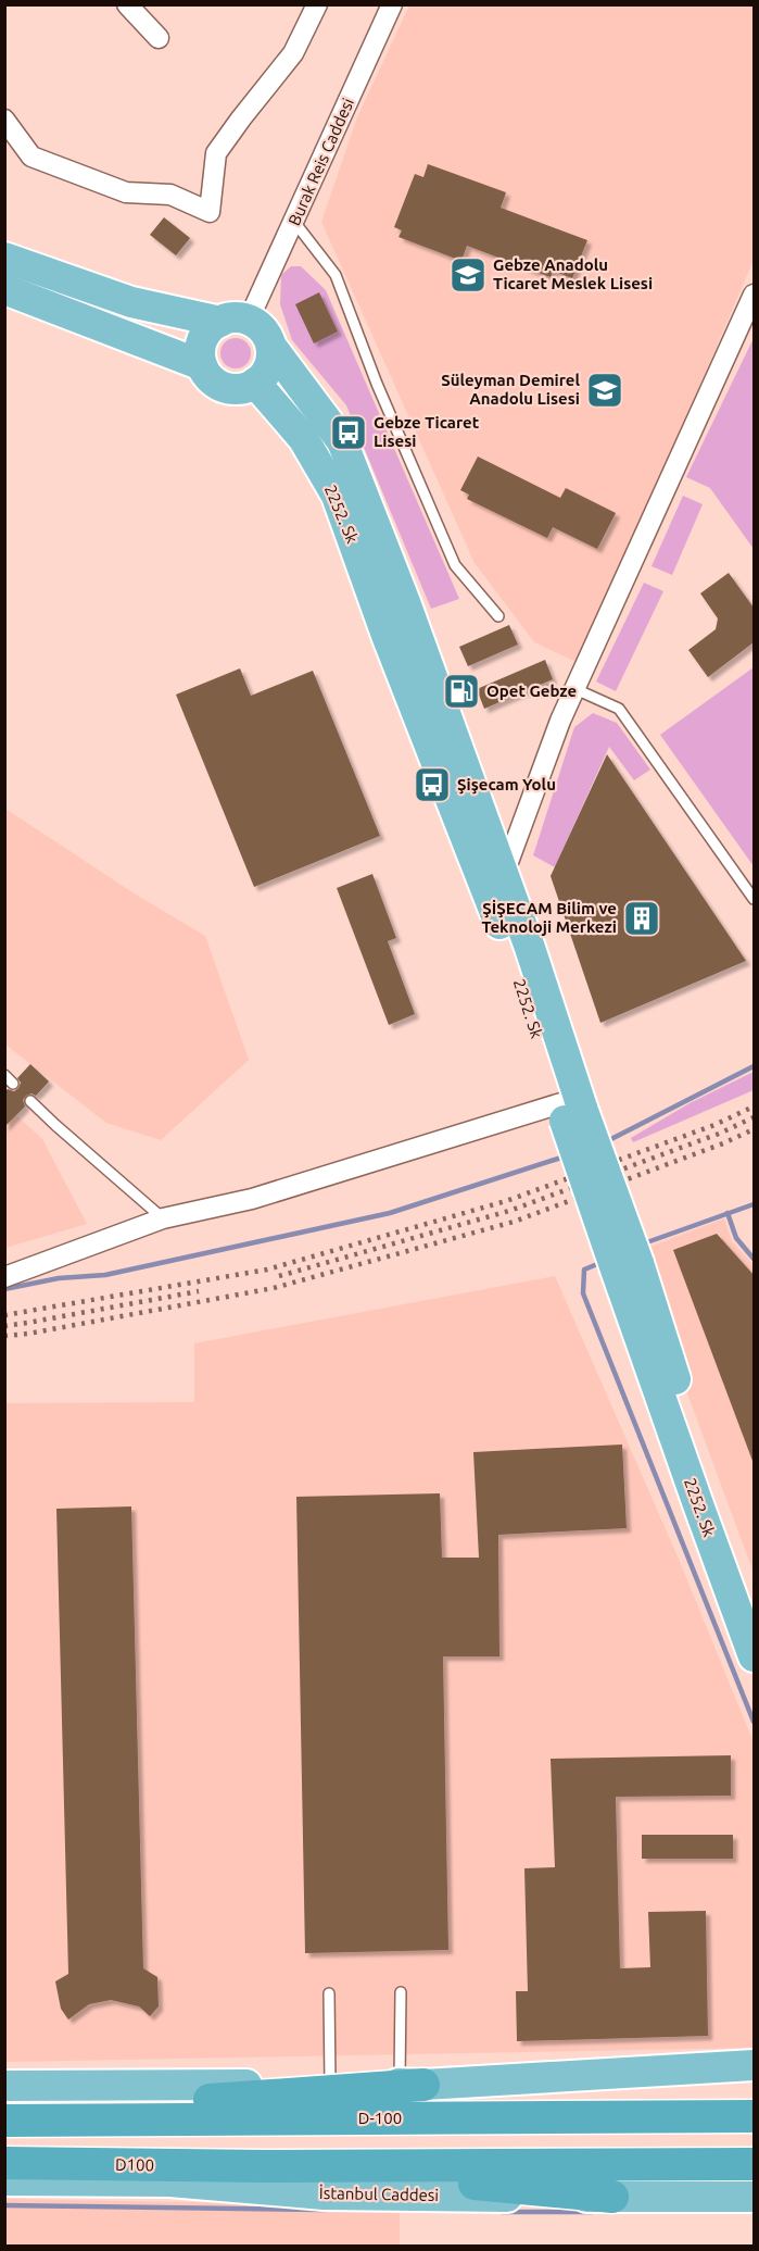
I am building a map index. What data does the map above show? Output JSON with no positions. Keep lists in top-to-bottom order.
{
  "streets": {
    "highway": ["D-100", "D100"],
    "main road": ["2252. Sk", "İstanbul Caddesi"],
    "street": ["Burak Reis Caddesi"]
  },
  "crossings": [
    ["Burak Reis Caddesi", "2252. Sk"]
  ],
  "places": {
    "school or university": ["Gebze Anadolu Ticaret Meslek Lisesi", "Süleyman Demirel Anadolu Lisesi"],
    "bus stop": ["Gebze Ticaret Lisesi", "Şişecam Yolu"],
    "fuel station": ["Opet Gebze"],
    "building": ["ŞİŞECAM Bilim ve Teknoloji Merkezi"]
  }
}
